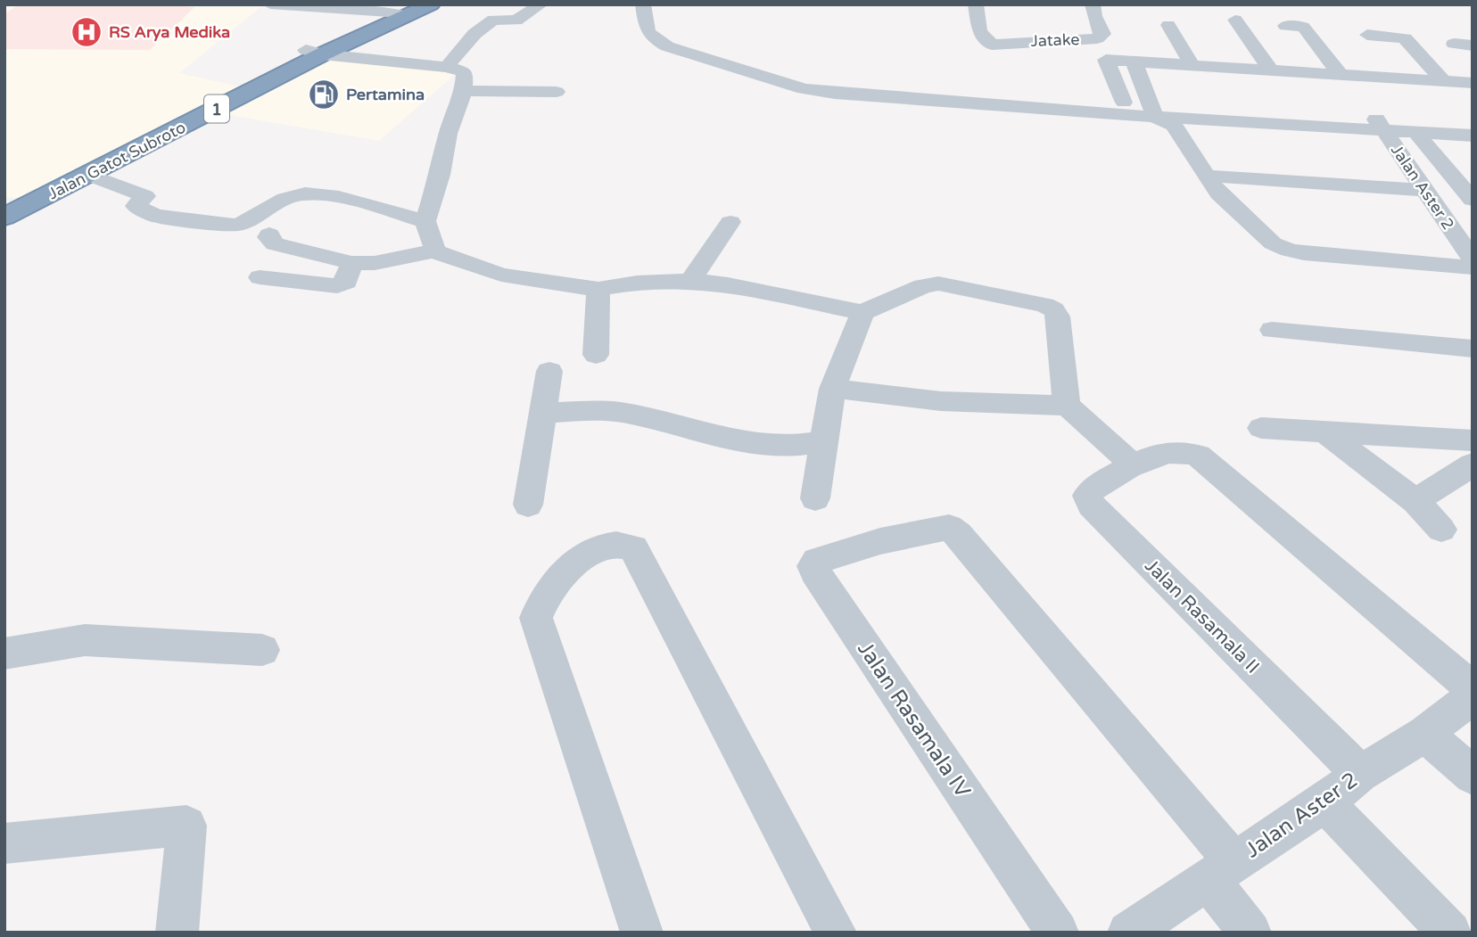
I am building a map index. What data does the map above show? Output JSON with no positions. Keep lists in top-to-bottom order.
{
  "streets": {
    "highway": ["1", "Jalan Gatot Subroto"],
    "street": [
      "Jatake",
      "Jalan Aster 2",
      "Jalan Rasamala II",
      "Jalan Rasamala IV"
    ]
  },
  "crossings": [
    ["Jalan Aster 2", "Jalan Rasamala II"],
    ["Jalan Aster 2", "Jalan Rasamala IV"]
  ],
  "places": {
    "hospital": ["RS Arya Medika"],
    "fuel station": ["Pertamina"]
  }
}
